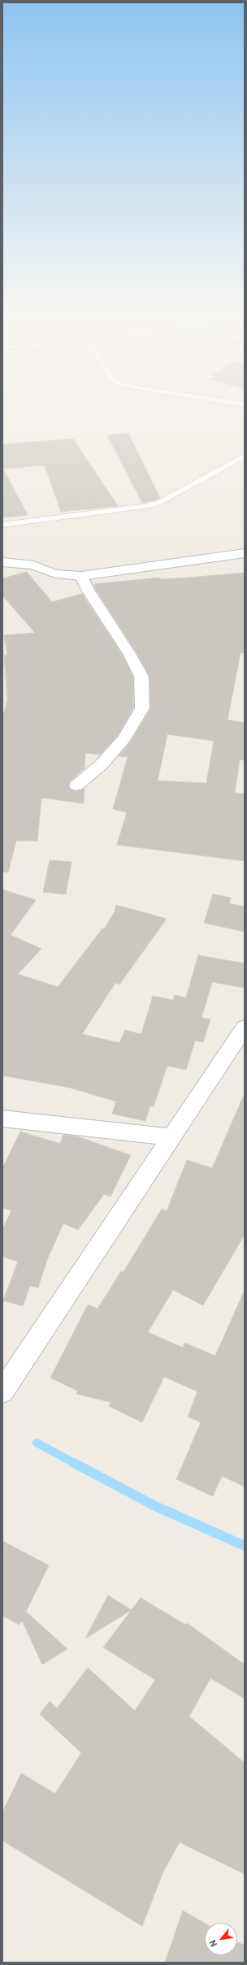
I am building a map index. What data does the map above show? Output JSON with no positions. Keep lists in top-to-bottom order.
{
  "north": "bottom left"
}
